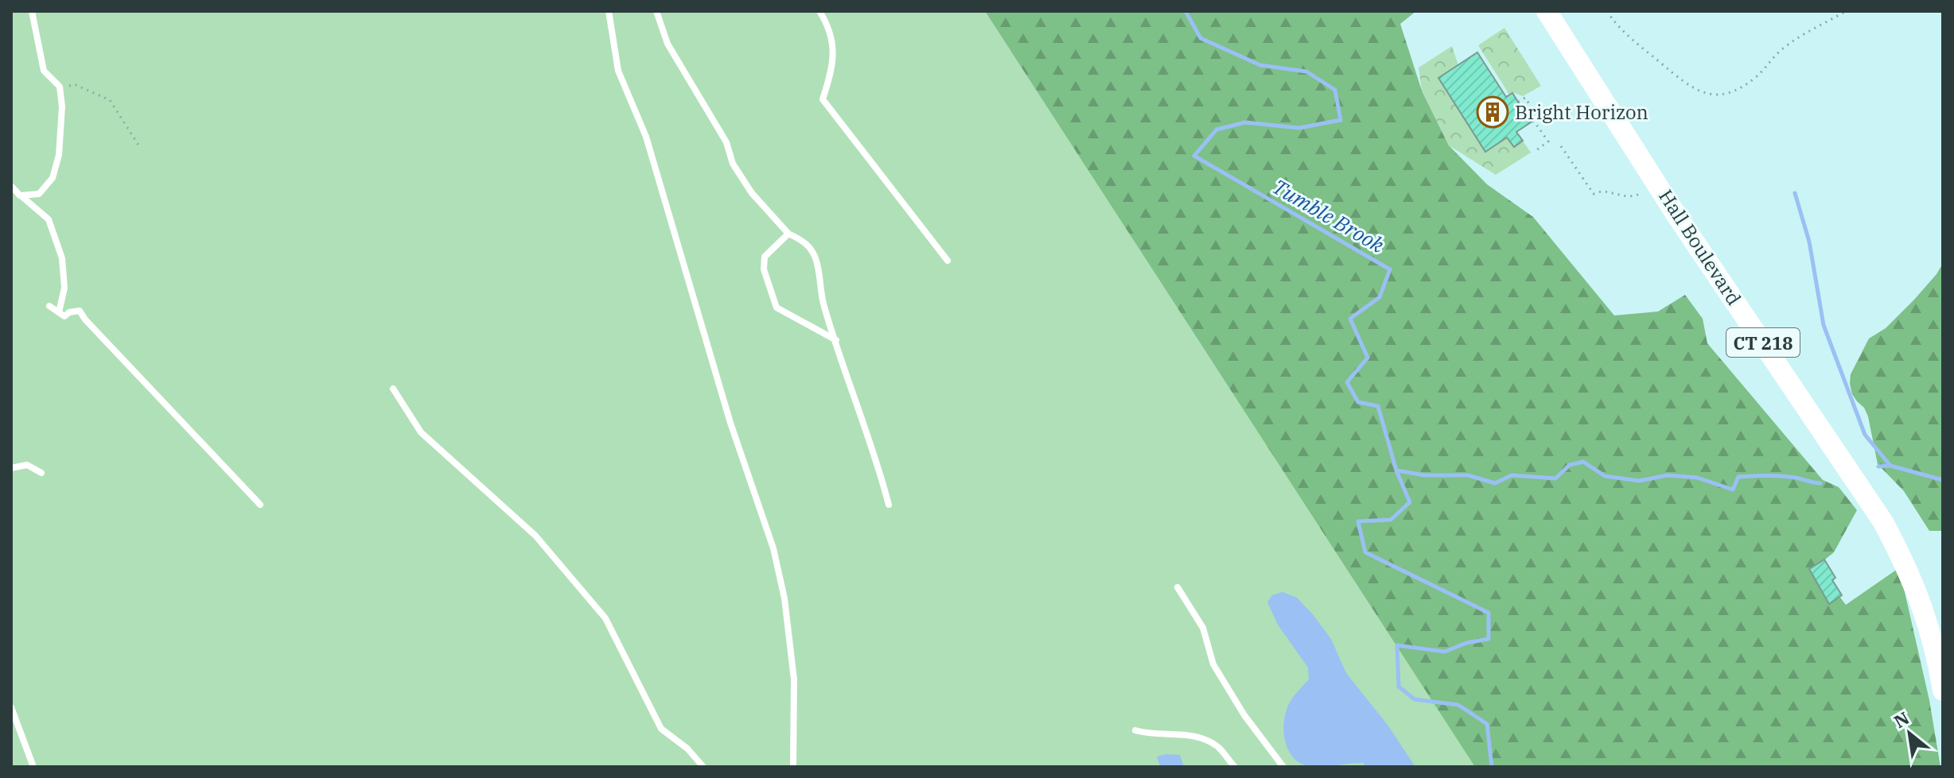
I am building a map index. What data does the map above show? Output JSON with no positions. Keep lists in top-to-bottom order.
{
  "streets": {
    "main road": ["Hall Boulevard", "CT 218"]
  },
  "water": ["Tumble Brook"],
  "places": {
    "building": ["Bright Horizon"]
  },
  "north": "top left"
}
